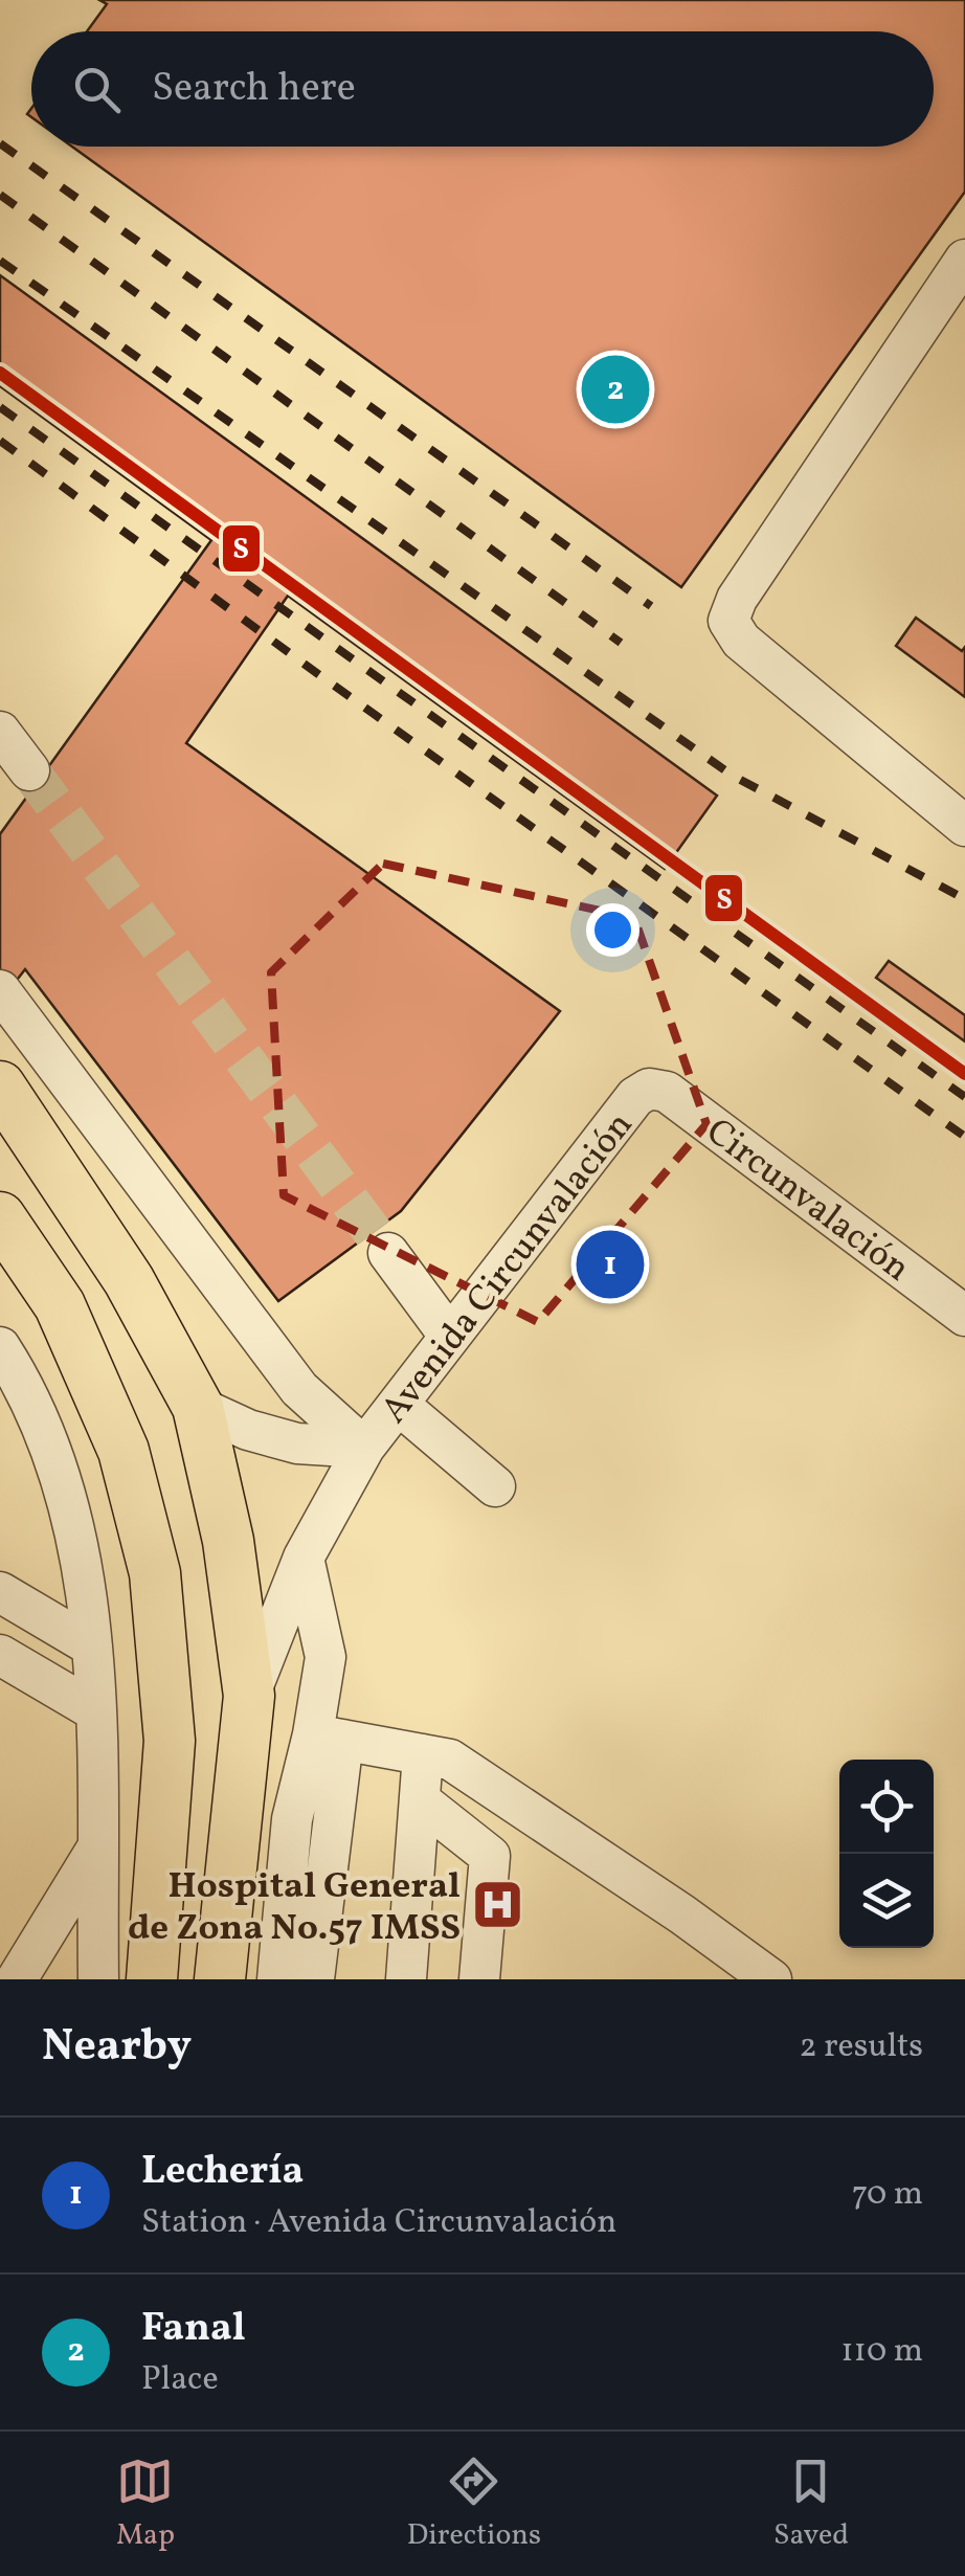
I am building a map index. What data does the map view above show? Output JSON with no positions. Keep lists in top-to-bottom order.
{
  "streets": {
    "street": ["Circunvalación", "Avenida Circunvalación"]
  },
  "crossings": [
    ["Circunvalación", "Avenida Circunvalación"]
  ],
  "places": {
    "hospital": ["Hospital General de Zona No.57 IMSS"]
  },
  "lines": ["transit line S"],
  "page": {
    "search": "Search here",
    "pins": ["2", "1"],
    "heading": ["Nearby", "2 results"],
    "list": [
      {
        "mark": "1",
        "name": "Lechería",
        "note": "Station · Avenida Circunvalación",
        "value": "70 m"
      },
      {
        "mark": "2",
        "name": "Fanal",
        "note": "Place",
        "value": "110 m"
      }
    ],
    "nav": ["Map", "Directions", "Saved"]
  }
}
